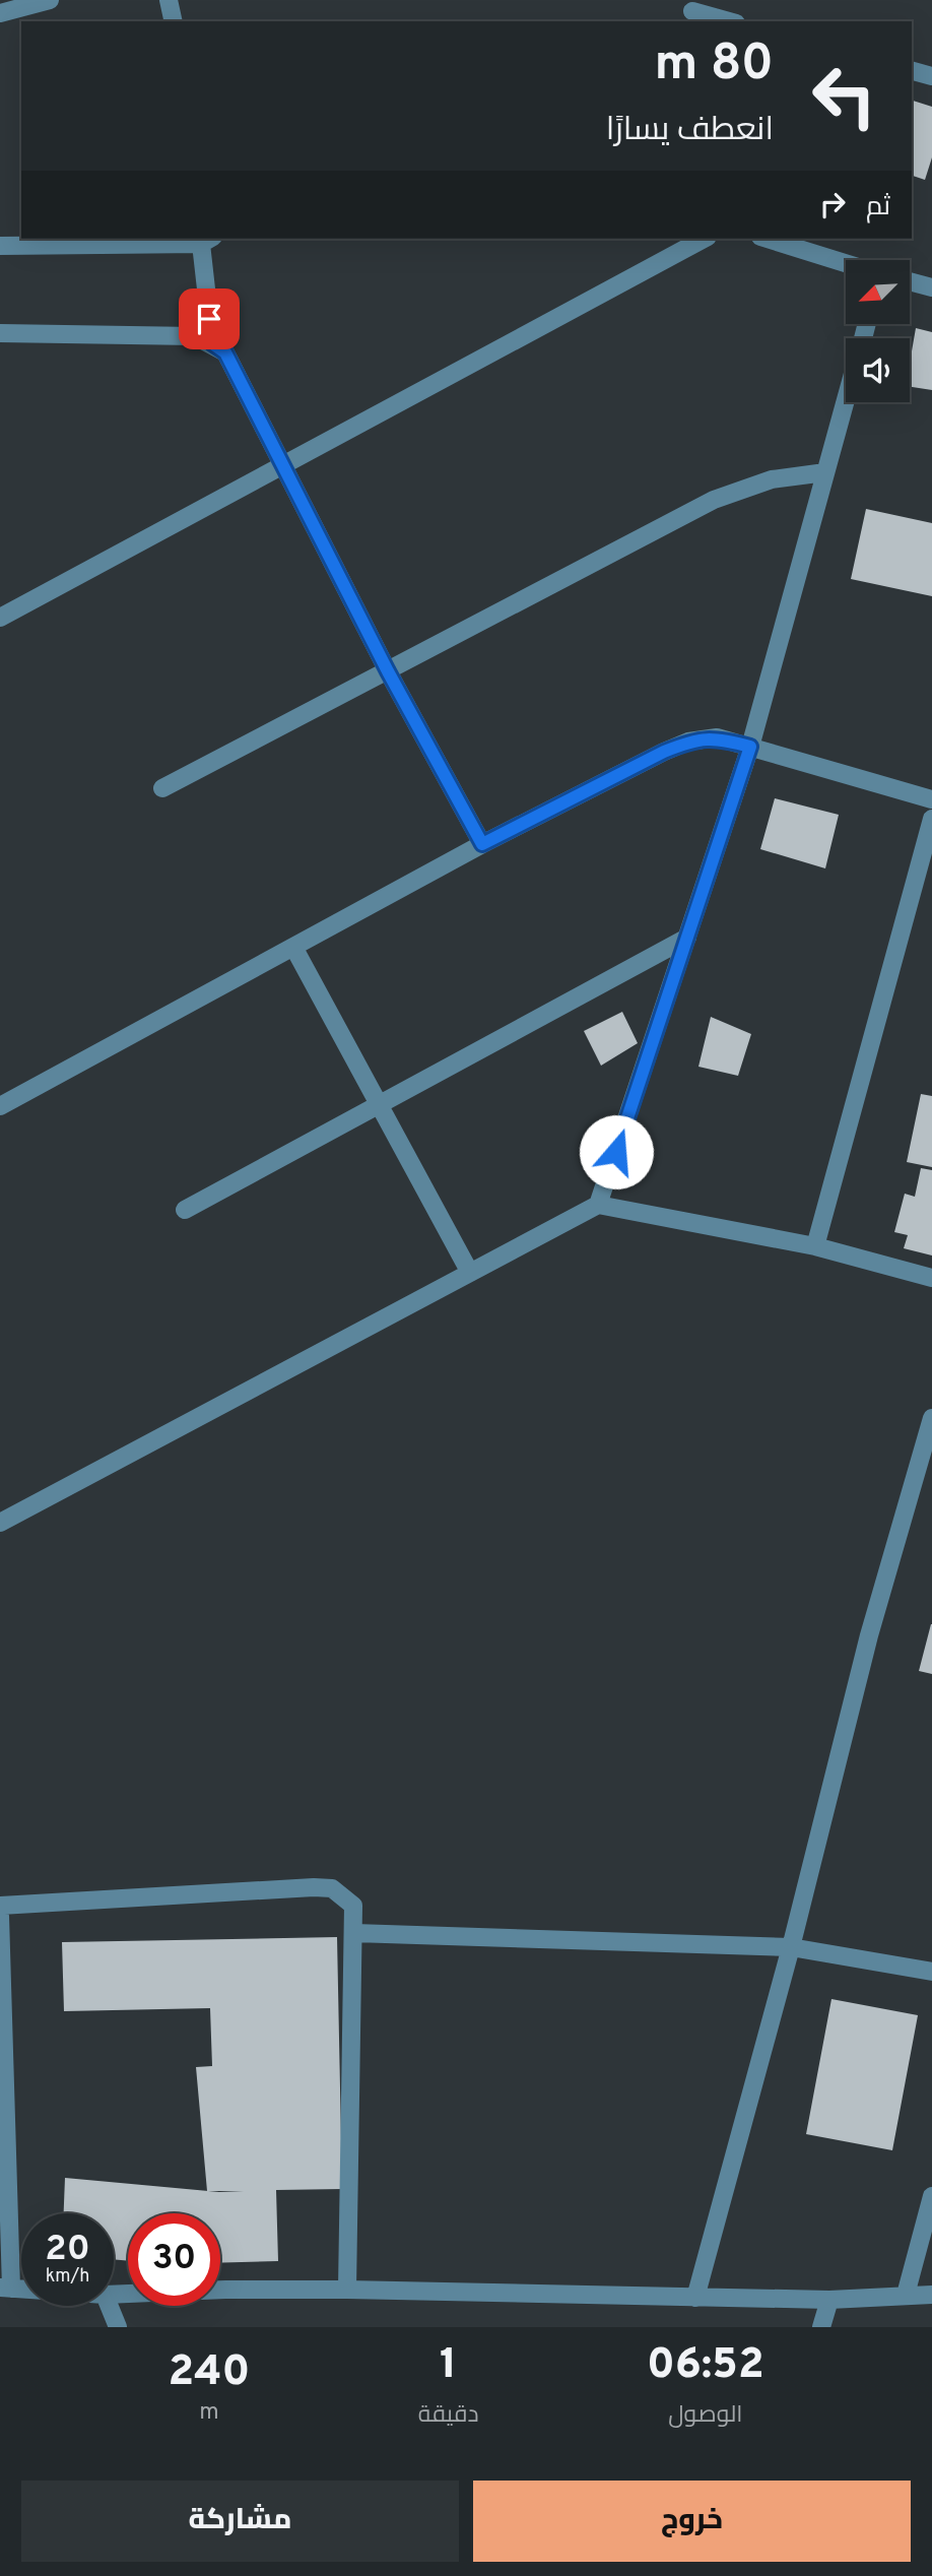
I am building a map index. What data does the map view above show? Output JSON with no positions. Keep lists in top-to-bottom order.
{
  "north": "bottom left",
  "page": {
    "turn": ["80 m", "انعطف يسارًا"],
    "then": "ثم",
    "speed": "20 km/h",
    "limit": "30",
    "eta": [
      "06:52",
      "الوصول",
      "1",
      "دقيقة",
      "240",
      "m"
    ],
    "buttons": ["خروج", "مشاركة"]
  }
}
